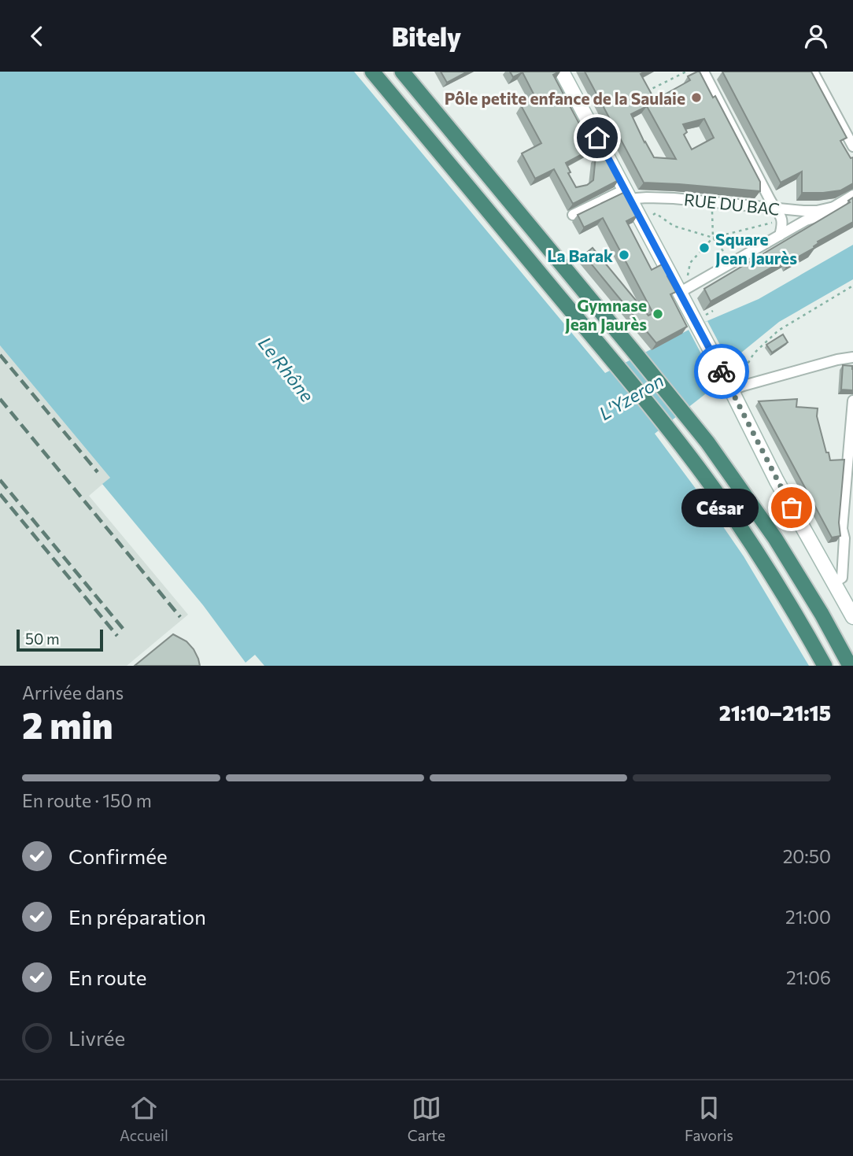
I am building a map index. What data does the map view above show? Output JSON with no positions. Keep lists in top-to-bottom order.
{
  "streets": {
    "street": ["RUE DU BAC"]
  },
  "water": ["Le Rhône", "L'Yzeron"],
  "places": [
    "Pôle petite enfance de la Saulaie",
    "Square Jean Jaurès",
    "La Barak",
    "Gymnase Jean Jaurès",
    "César"
  ],
  "scale_bar": "50 m",
  "page": {
    "header": "Bitely",
    "bubble": "César",
    "scale": "50 m",
    "heading": ["2 min", "Arrivée dans", "21:10–21:15"],
    "bar": "En route · 150 m",
    "list": [
      ["Confirmée", "20:50"],
      ["En préparation", "21:00"],
      ["En route", "21:06"],
      "Livrée"
    ],
    "tabs": ["Accueil", "Carte", "Favoris"]
  }
}
